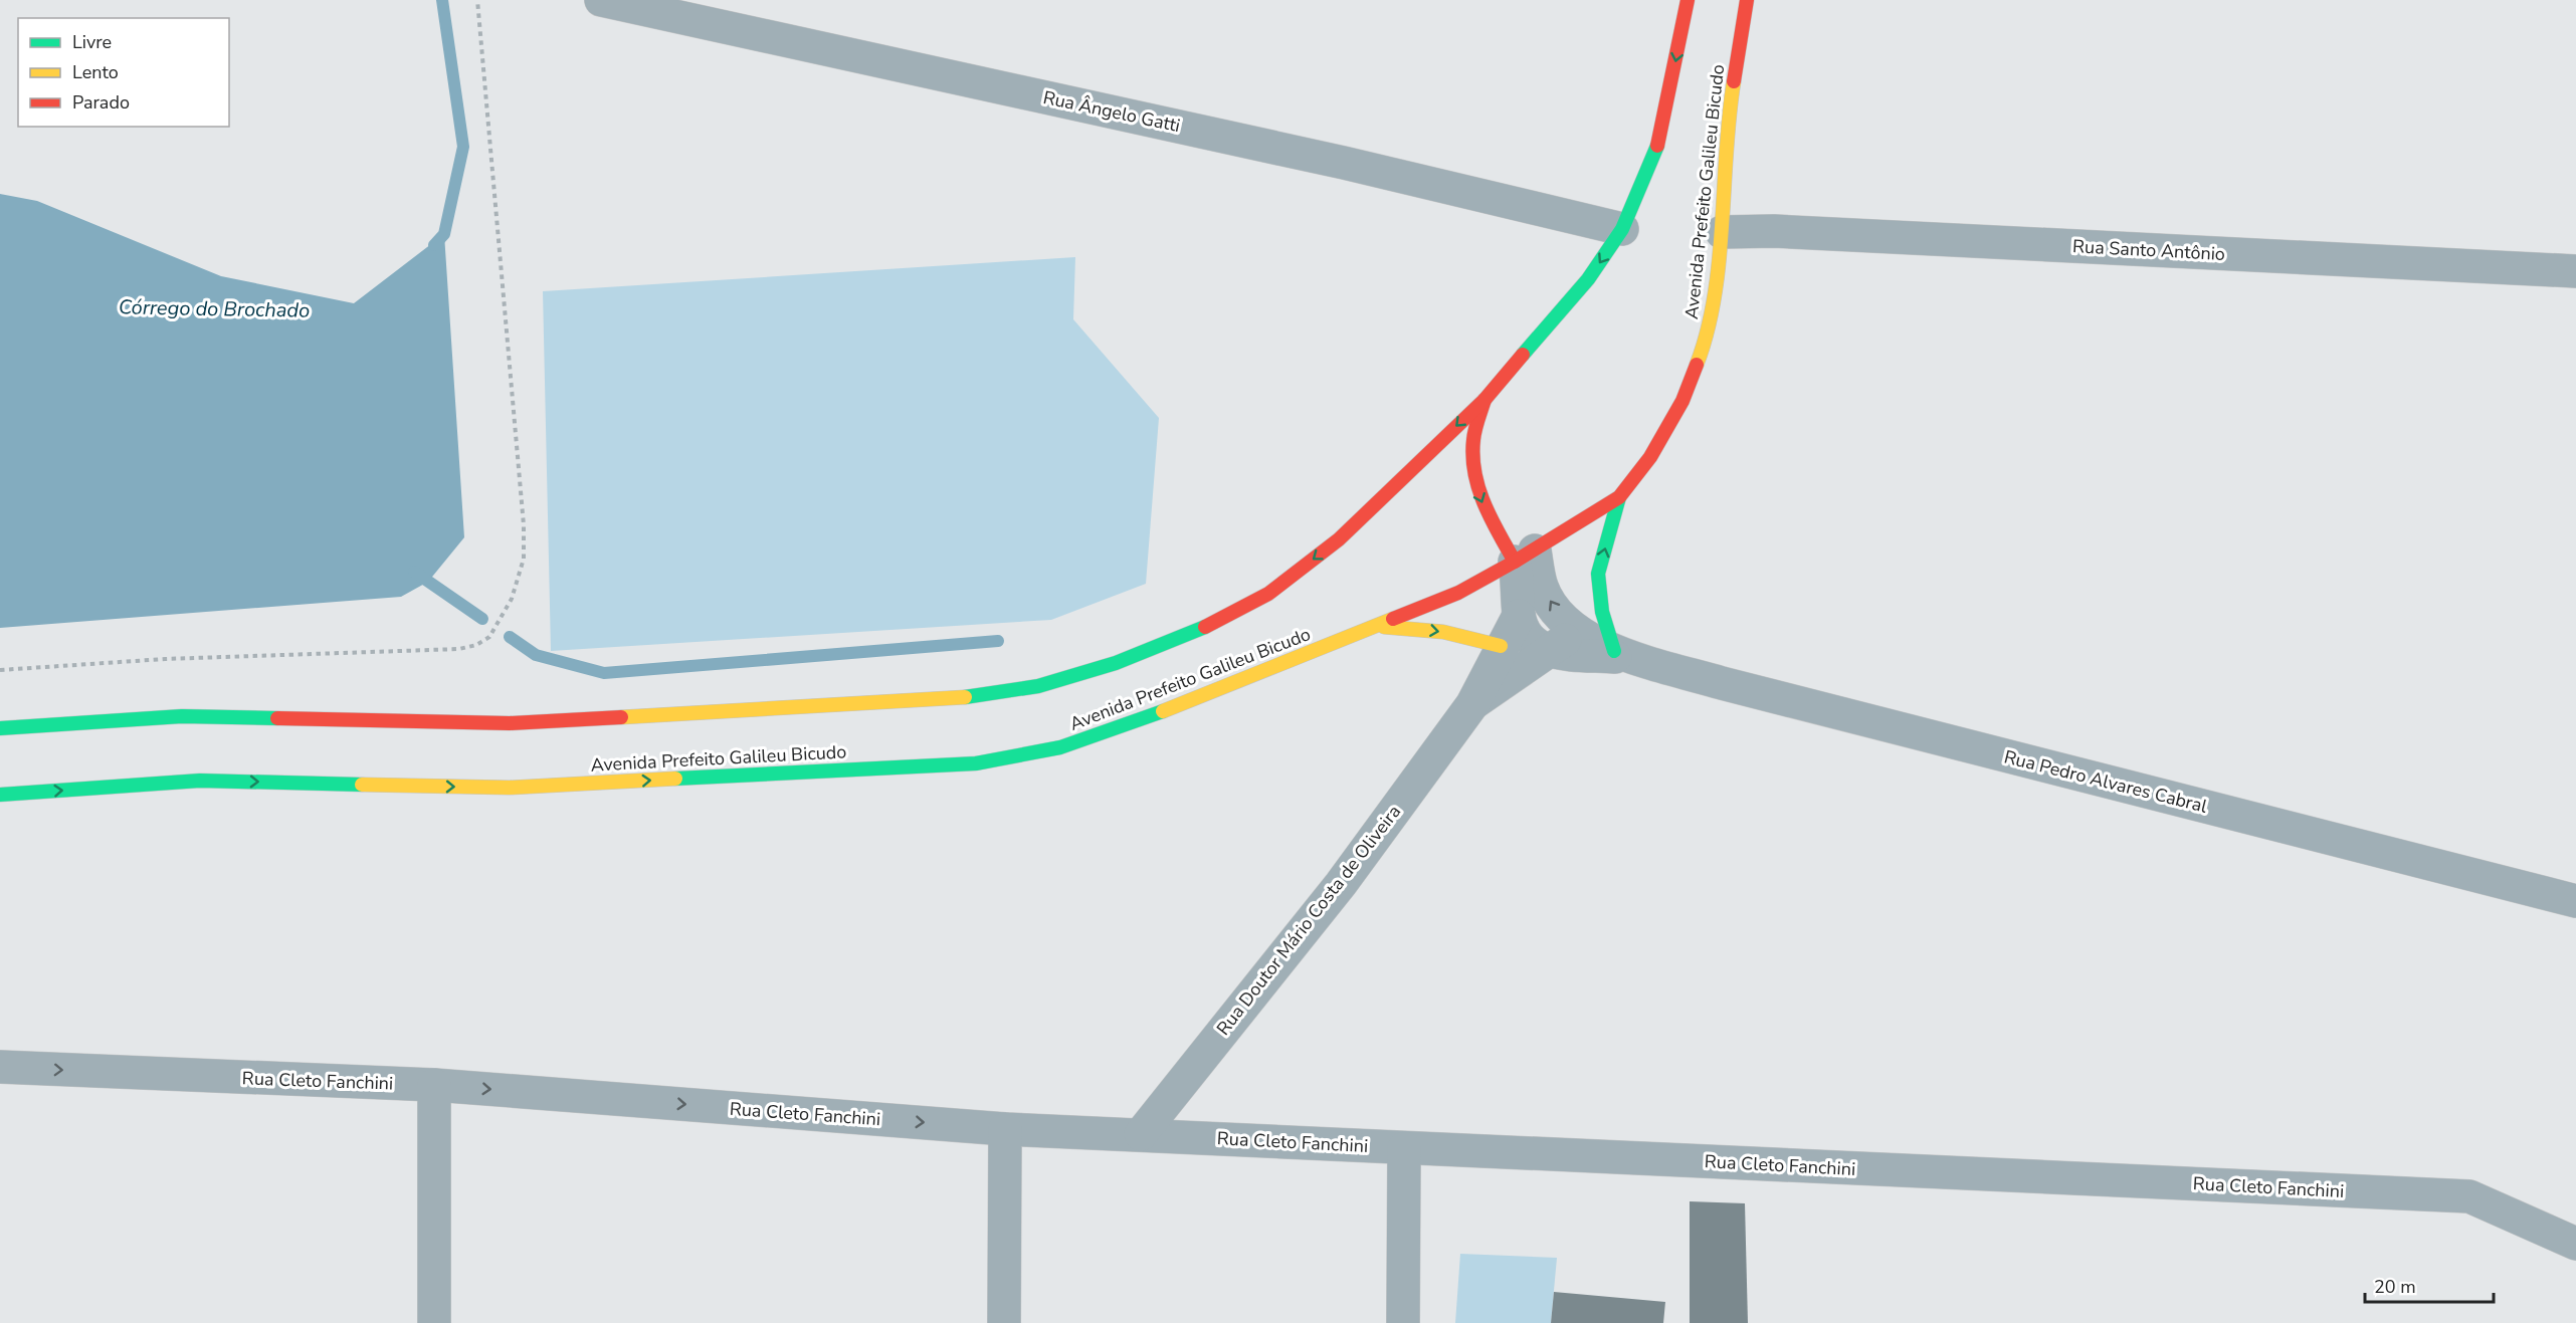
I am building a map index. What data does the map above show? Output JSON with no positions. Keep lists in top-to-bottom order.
{
  "streets": {
    "main road": ["Avenida Prefeito Galileu Bicudo"],
    "street": [
      "Rua Ângelo Gatti",
      "Rua Santo Antônio",
      "Rua Pedro Alvares Cabral",
      "Rua Doutor Mário Costa de Oliveira",
      "Rua Cleto Fanchini"
    ]
  },
  "crossings": [
    ["Avenida Prefeito Galileu Bicudo", "Rua Santo Antônio"],
    ["Avenida Prefeito Galileu Bicudo", "Rua Pedro Alvares Cabral"],
    ["Rua Pedro Alvares Cabral", "Rua Doutor Mário Costa de Oliveira"],
    ["Rua Doutor Mário Costa de Oliveira", "Rua Cleto Fanchini"]
  ],
  "one_way": ["Rua Cleto Fanchini"],
  "water": ["Córrego do Brochado"],
  "legend": ["Livre", "Lento", "Parado"],
  "scale_bar": "20 m"
}
